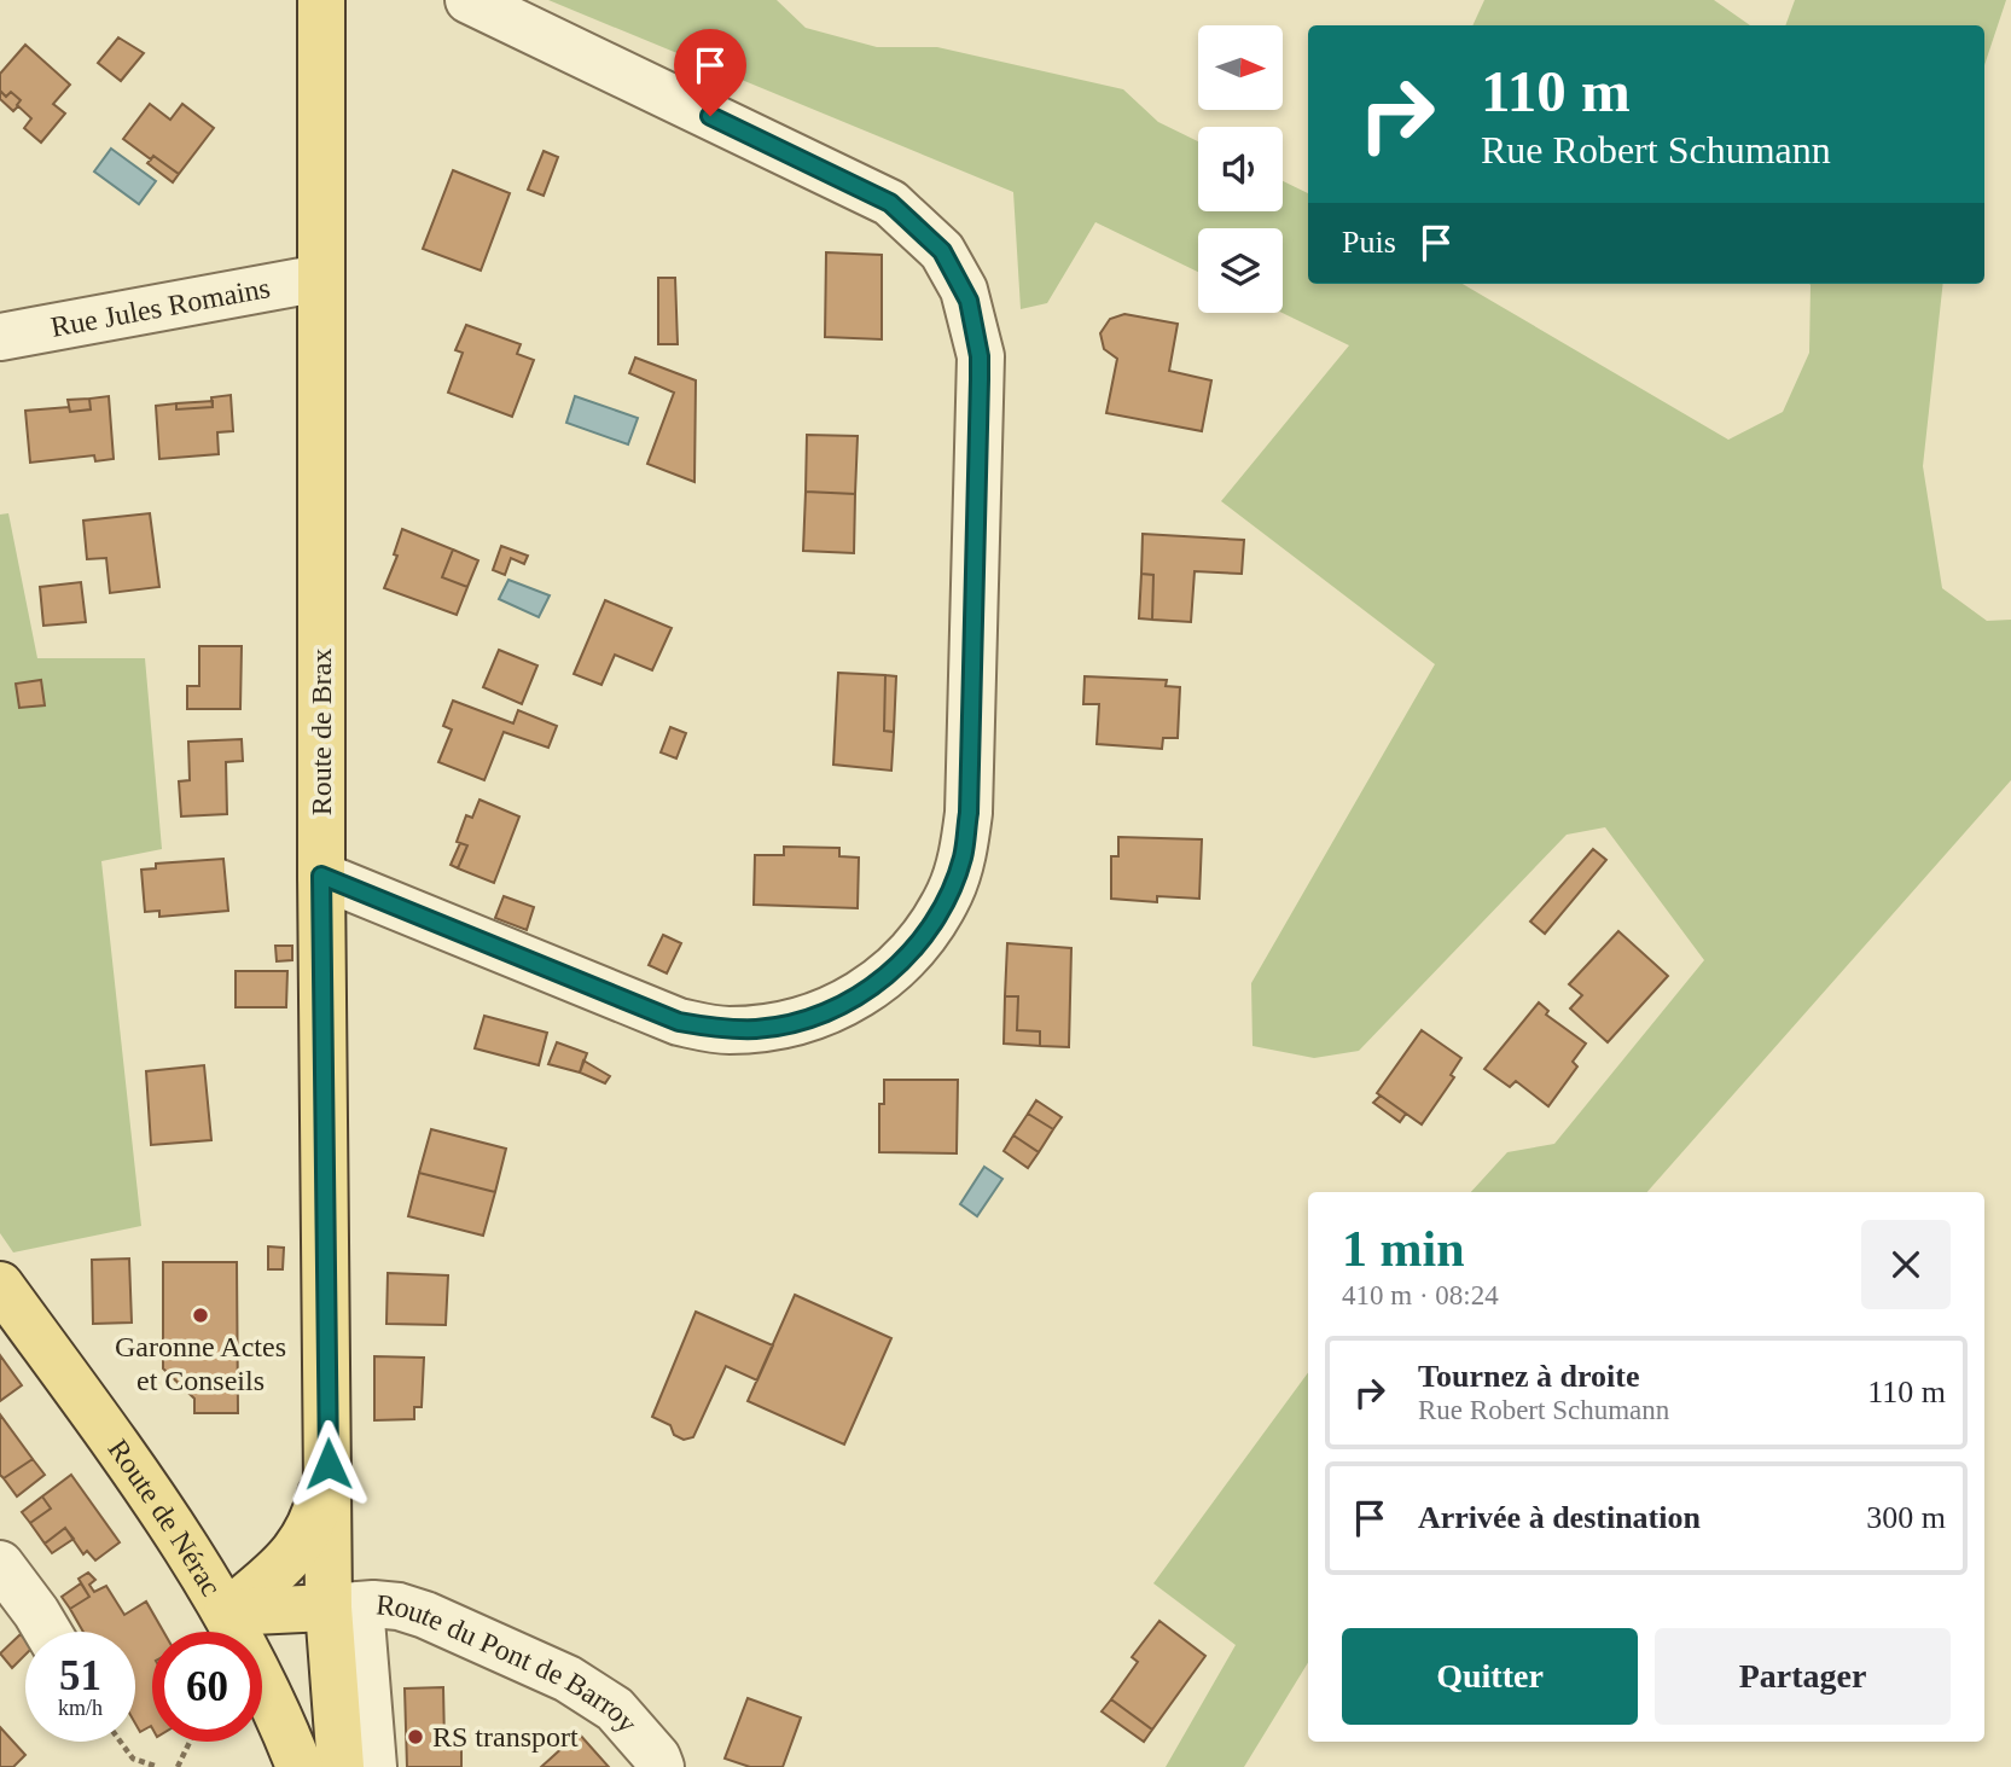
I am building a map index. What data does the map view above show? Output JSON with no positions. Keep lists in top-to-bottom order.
{
  "streets": {
    "main road": ["Route de Brax", "Route de Nérac"],
    "street": ["Rue Jules Romains", "Route du Pont de Barroy"]
  },
  "crossings": [
    ["Rue Jules Romains", "Route de Brax"],
    ["Route de Brax", "Route de Nérac"],
    ["Route de Brax", "Route du Pont de Barroy"]
  ],
  "places": ["Garonne Actes et Conseils", "RS transport"],
  "north": "right",
  "page": {
    "turn": ["110 m", "Rue Robert Schumann"],
    "then": "Puis",
    "heading": ["1 min", "410 m · 08:24"],
    "list": [
      {
        "name": "Tournez à droite",
        "note": "Rue Robert Schumann",
        "value": "110 m"
      },
      {
        "name": "Arrivée à destination",
        "value": "300 m"
      }
    ],
    "buttons": ["Quitter", "Partager"],
    "speed": "51 km/h",
    "limit": "60"
  }
}
